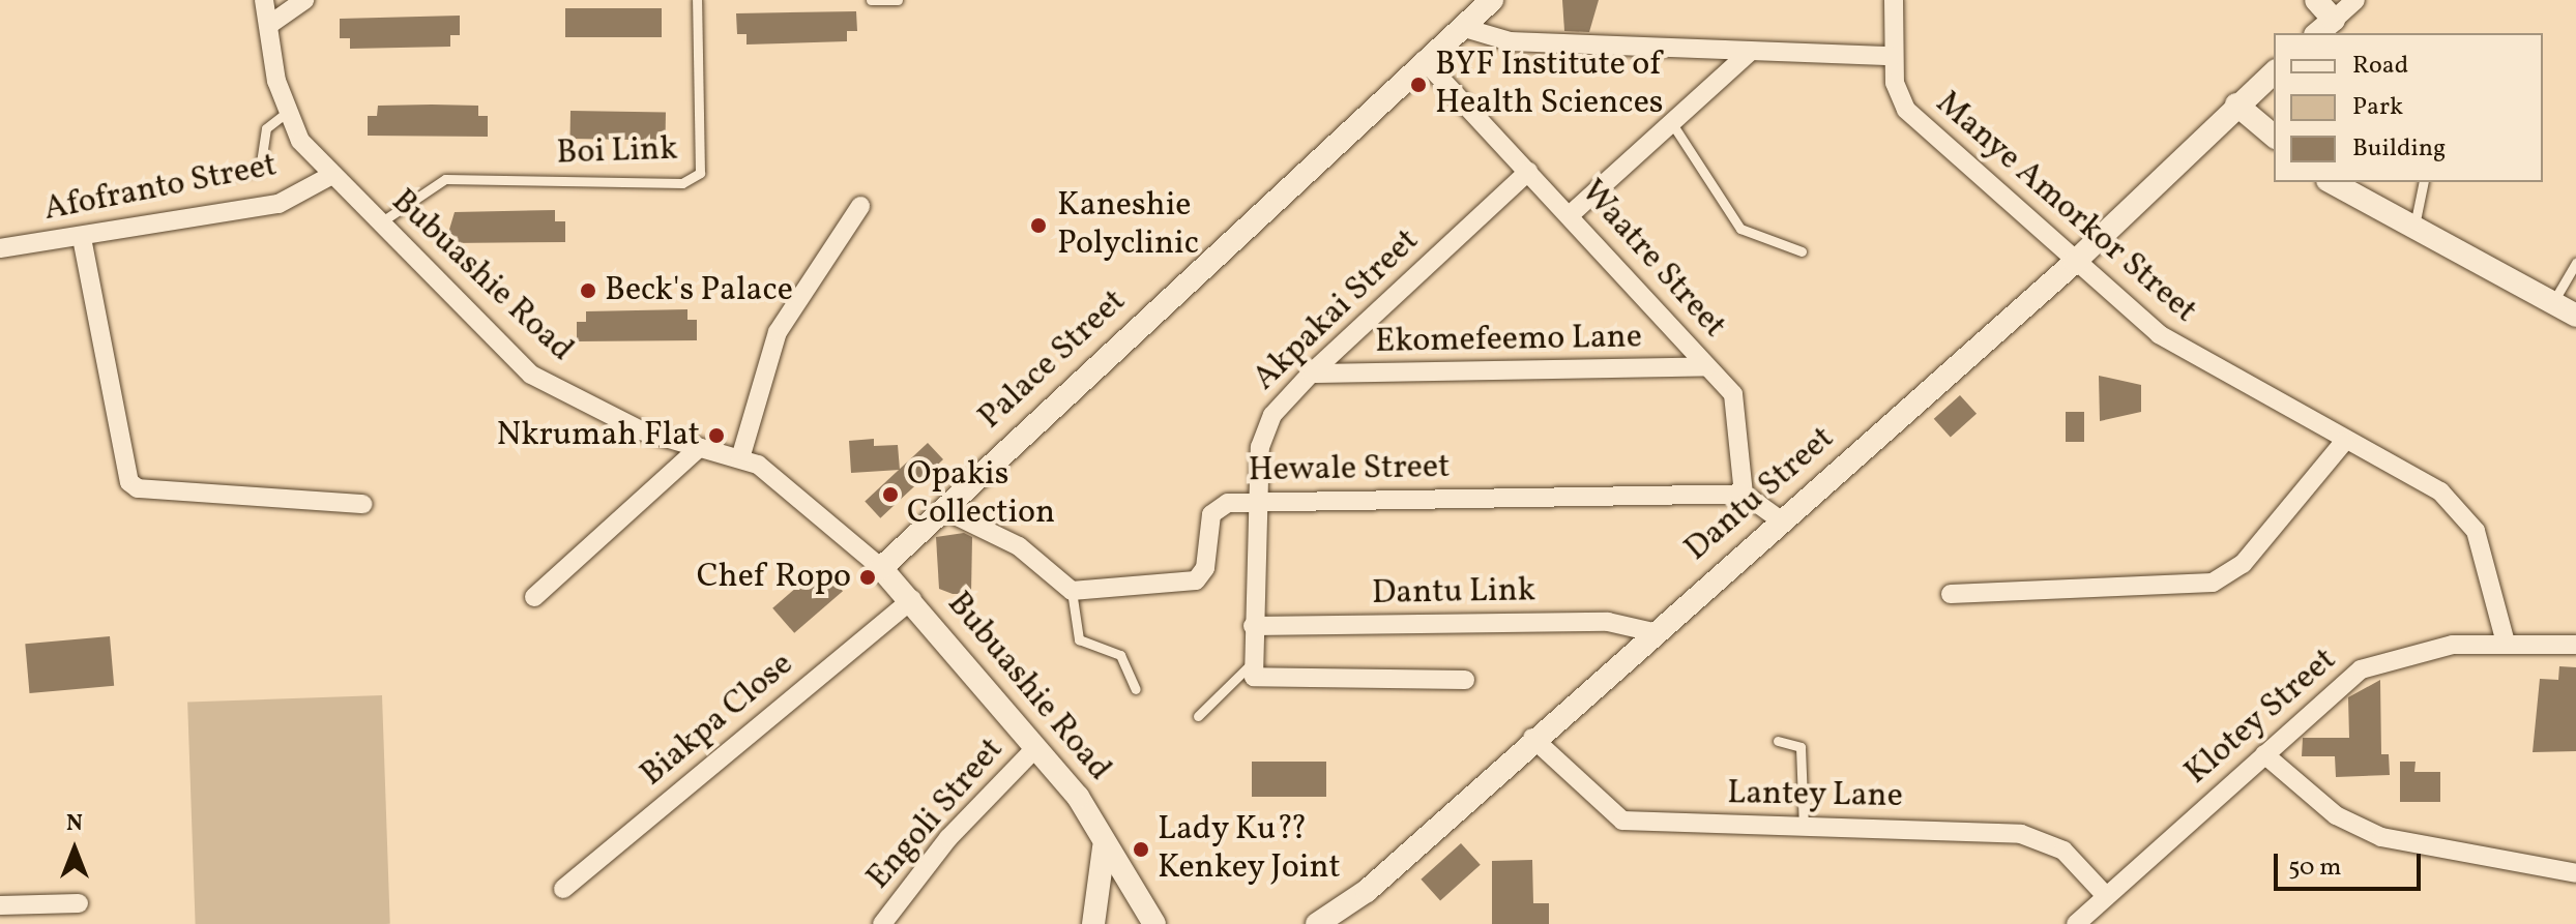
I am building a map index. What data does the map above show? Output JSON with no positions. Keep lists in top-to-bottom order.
{
  "streets": {
    "street": [
      "Afofranto Street",
      "Manye Amorkor Street",
      "Waatre Street",
      "Bubuashie Road",
      "Akpakai Street",
      "Ekomefeemo Lane",
      "Palace Street",
      "Hewale Street",
      "Dantu Street",
      "Dantu Link",
      "Klotey Street",
      "Biakpa Close",
      "Lantey Lane",
      "Engoli Street"
    ],
    "lane": ["Boi Link"]
  },
  "crossings": [
    ["Boi Link", "Bubuashie Road"],
    ["Afofranto Street", "Bubuashie Road"],
    ["Manye Amorkor Street", "Dantu Street"],
    ["Manye Amorkor Street", "Klotey Street"],
    ["Waatre Street", "Akpakai Street"],
    ["Waatre Street", "Ekomefeemo Lane"],
    ["Waatre Street", "Palace Street"],
    ["Waatre Street", "Hewale Street"],
    ["Bubuashie Road", "Palace Street"],
    ["Bubuashie Road", "Biakpa Close"],
    ["Bubuashie Road", "Engoli Street"],
    ["Akpakai Street", "Ekomefeemo Lane"],
    ["Akpakai Street", "Hewale Street"],
    ["Akpakai Street", "Dantu Link"],
    ["Dantu Street", "Dantu Link"],
    ["Dantu Street", "Lantey Lane"],
    ["Klotey Street", "Lantey Lane"]
  ],
  "places": [
    "BYF Institute of Health Sciences",
    "Kaneshie Polyclinic",
    "Beck's Palace",
    "Nkrumah Flat",
    "Opakis Collection",
    "Chef Ropo",
    "Lady Ku?? Kenkey Joint"
  ],
  "legend": ["Road", "Park", "Building"],
  "scale_bar": "50 m",
  "north": "top"
}
